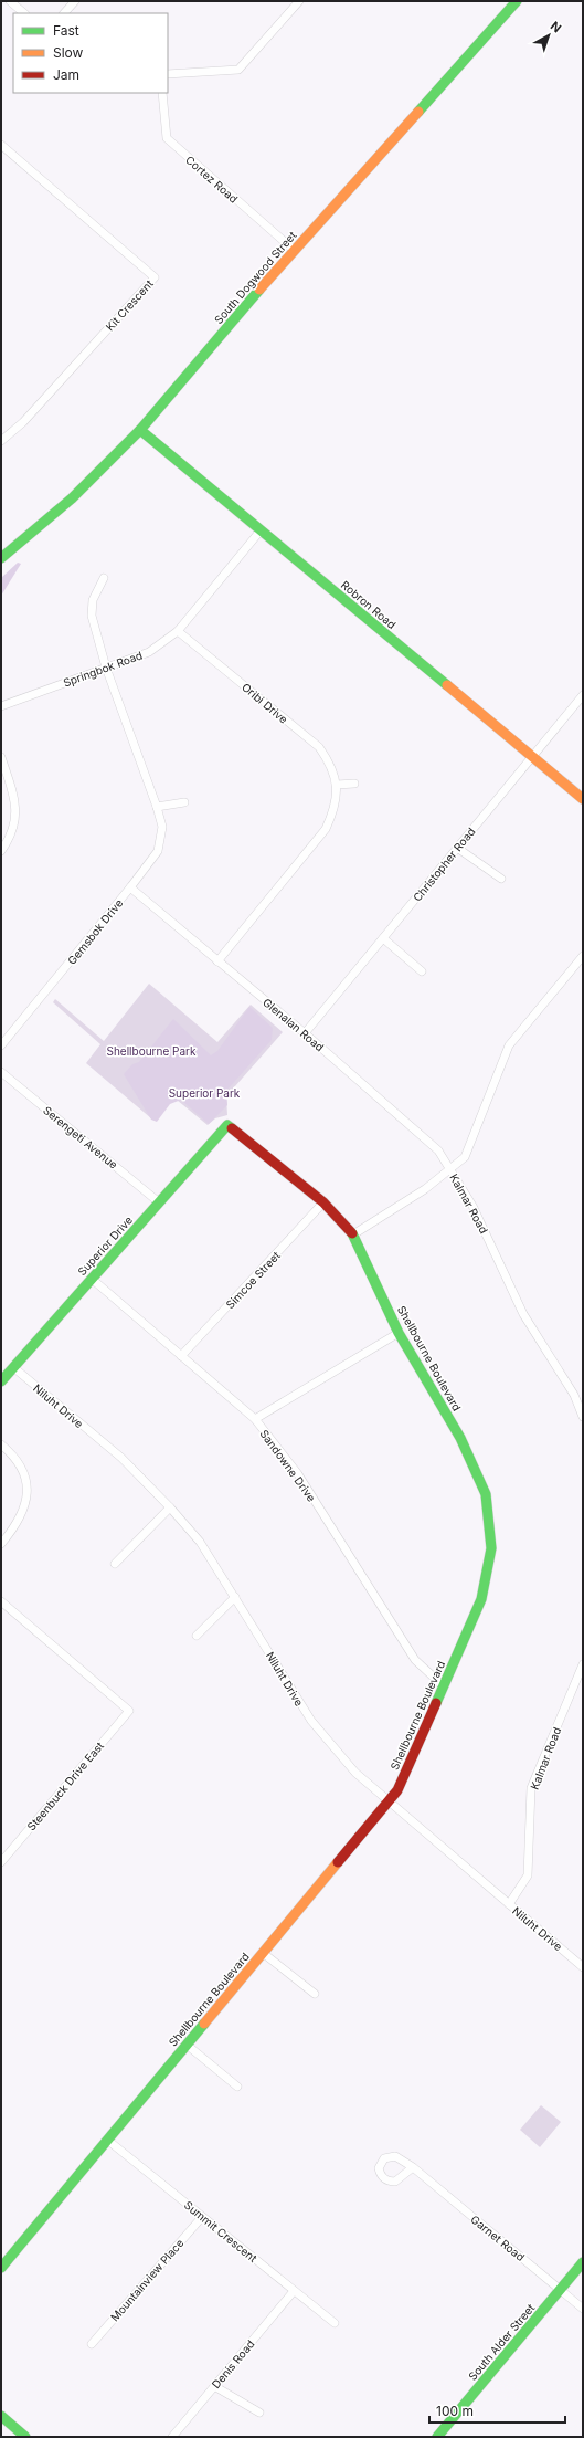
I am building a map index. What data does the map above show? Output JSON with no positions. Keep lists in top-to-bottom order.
{
  "streets": {
    "street": [
      "Cortez Road",
      "South Dogwood Street",
      "Kit Crescent",
      "Robron Road",
      "Springbok Road",
      "Oribi Drive",
      "Christopher Road",
      "Gemsbok Drive",
      "Glenalan Road",
      "Serengeti Avenue",
      "Kalmar Road",
      "Superior Drive",
      "Simcoe Street",
      "Shellbourne Boulevard",
      "Niluht Drive",
      "Sandowne Drive",
      "Steenbuck Drive East",
      "Summit Crescent",
      "Garnet Road",
      "Mountainview Place",
      "South Alder Street",
      "Denis Road"
    ]
  },
  "crossings": [
    ["Cortez Road", "South Dogwood Street"],
    ["South Dogwood Street", "Robron Road"],
    ["Robron Road", "Springbok Road"],
    ["Robron Road", "Christopher Road"],
    ["Springbok Road", "Oribi Drive"],
    ["Springbok Road", "Gemsbok Drive"],
    ["Oribi Drive", "Glenalan Road"],
    ["Christopher Road", "Glenalan Road"],
    ["Gemsbok Drive", "Glenalan Road"],
    ["Glenalan Road", "Kalmar Road"],
    ["Serengeti Avenue", "Superior Drive"],
    ["Kalmar Road", "Niluht Drive"],
    ["Superior Drive", "Shellbourne Boulevard"],
    ["Superior Drive", "Niluht Drive"],
    ["Superior Drive", "Sandowne Drive"],
    ["Simcoe Street", "Shellbourne Boulevard"],
    ["Simcoe Street", "Sandowne Drive"],
    ["Shellbourne Boulevard", "Niluht Drive"],
    ["Shellbourne Boulevard", "Sandowne Drive"],
    ["Shellbourne Boulevard", "Summit Crescent"],
    ["Summit Crescent", "Mountainview Place"],
    ["Summit Crescent", "Denis Road"],
    ["Garnet Road", "South Alder Street"]
  ],
  "parks": ["Shellbourne Park", "Superior Park"],
  "legend": ["Fast", "Slow", "Jam"],
  "scale_bar": "100 m",
  "north": "top right"
}
